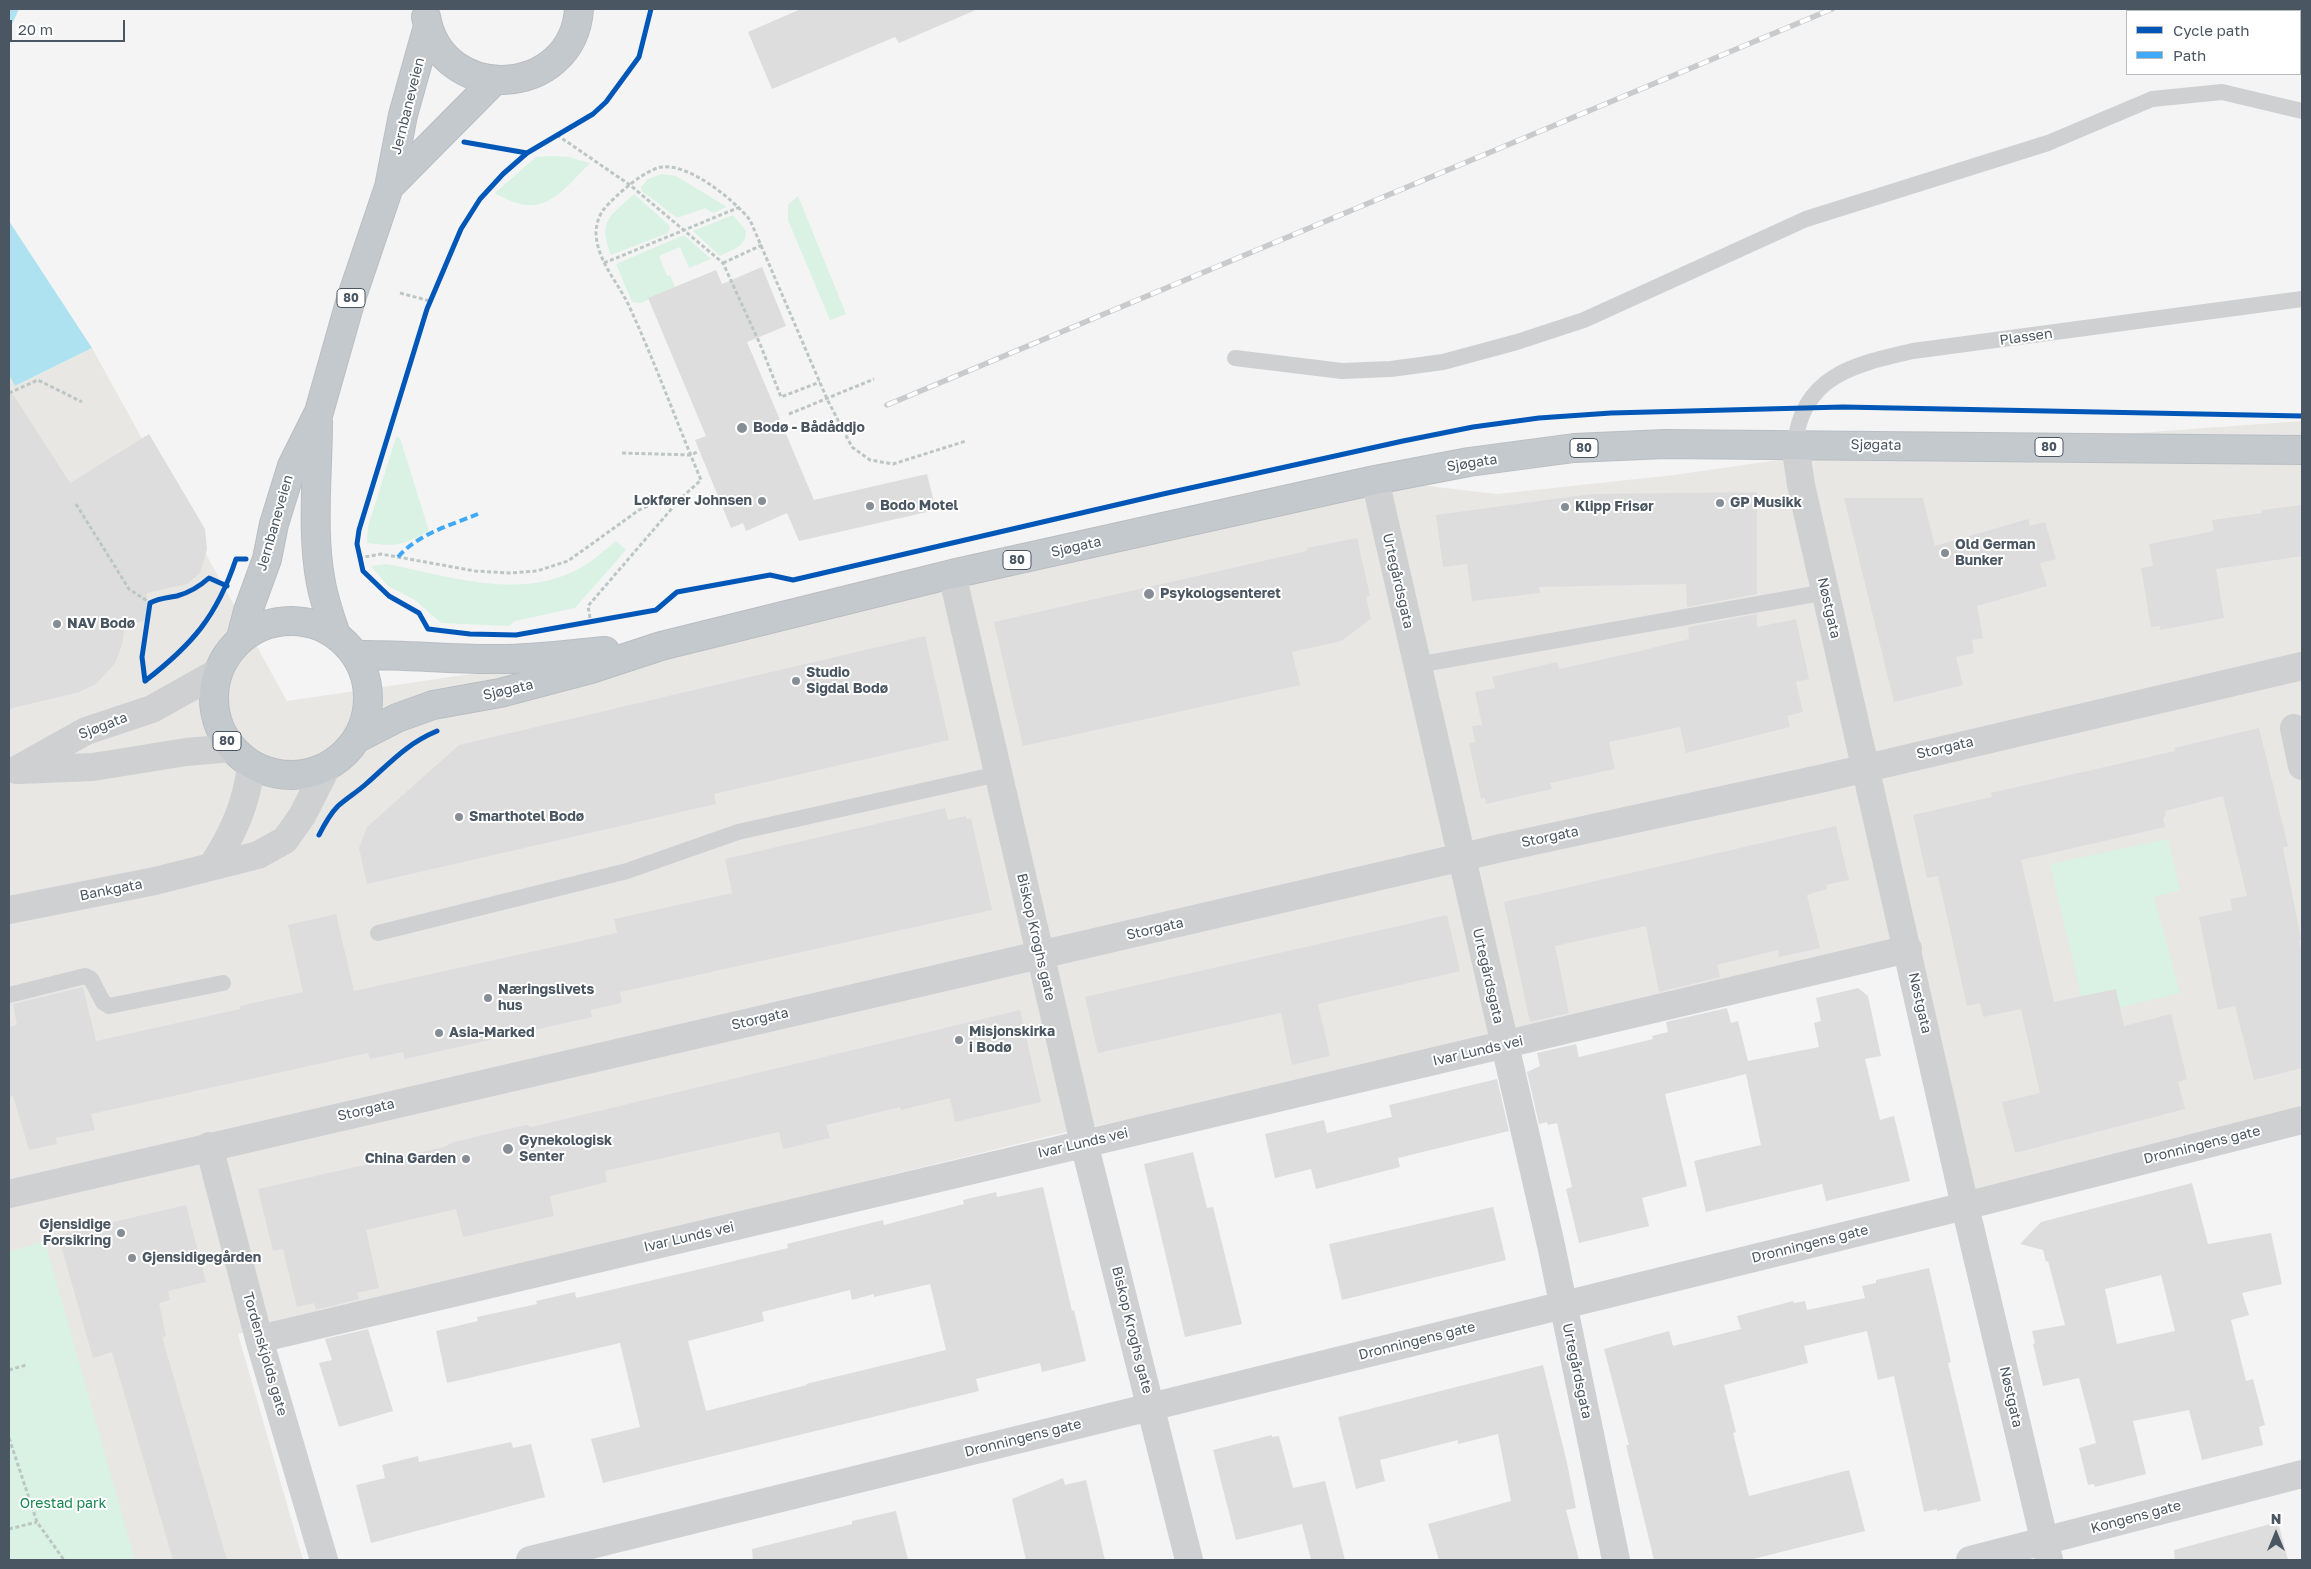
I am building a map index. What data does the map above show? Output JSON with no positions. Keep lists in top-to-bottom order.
{
  "streets": {
    "highway": ["Jernbaneveien", "80", "Sjøgata"],
    "street": [
      "Urtegårdsgata",
      "Nøstgata",
      "Storgata",
      "Bankgata",
      "Biskop Kroghs gate",
      "Ivar Lunds vei",
      "Dronningens gate",
      "Tordenskjolds gate",
      "Kongens gate"
    ],
    "lane": ["Plassen"]
  },
  "crossings": [
    ["Jernbaneveien", "Sjøgata"],
    ["Jernbaneveien", "Bankgata"],
    ["Plassen", "Sjøgata"],
    ["Plassen", "Nøstgata"],
    ["Sjøgata", "Urtegårdsgata"],
    ["Sjøgata", "Nøstgata"],
    ["Sjøgata", "Bankgata"],
    ["Sjøgata", "Biskop Kroghs gate"],
    ["Urtegårdsgata", "Storgata"],
    ["Urtegårdsgata", "Ivar Lunds vei"],
    ["Urtegårdsgata", "Dronningens gate"],
    ["Nøstgata", "Storgata"],
    ["Nøstgata", "Ivar Lunds vei"],
    ["Nøstgata", "Dronningens gate"],
    ["Nøstgata", "Kongens gate"],
    ["Storgata", "Biskop Kroghs gate"],
    ["Storgata", "Tordenskjolds gate"],
    ["Biskop Kroghs gate", "Ivar Lunds vei"],
    ["Biskop Kroghs gate", "Dronningens gate"],
    ["Ivar Lunds vei", "Tordenskjolds gate"]
  ],
  "parks": ["Orestad park"],
  "places": [
    "Bodø - Bådåddjo",
    "Lokfører Johnsen",
    "GP Musikk",
    "Bodo Motel",
    "Klipp Frisør",
    "Old German Bunker",
    "Psykologsenteret",
    "NAV Bodø",
    "Studio Sigdal Bodø",
    "Smarthotel Bodø",
    "Næringslivets hus",
    "Asia-Marked",
    "Misjonskirka i Bodø",
    "Gynekologisk Senter",
    "China Garden",
    "Gjensidige Forsikring",
    "Gjensidigegården"
  ],
  "legend": ["Cycle path", "Path"],
  "scale_bar": "20 m",
  "north": "top"
}
